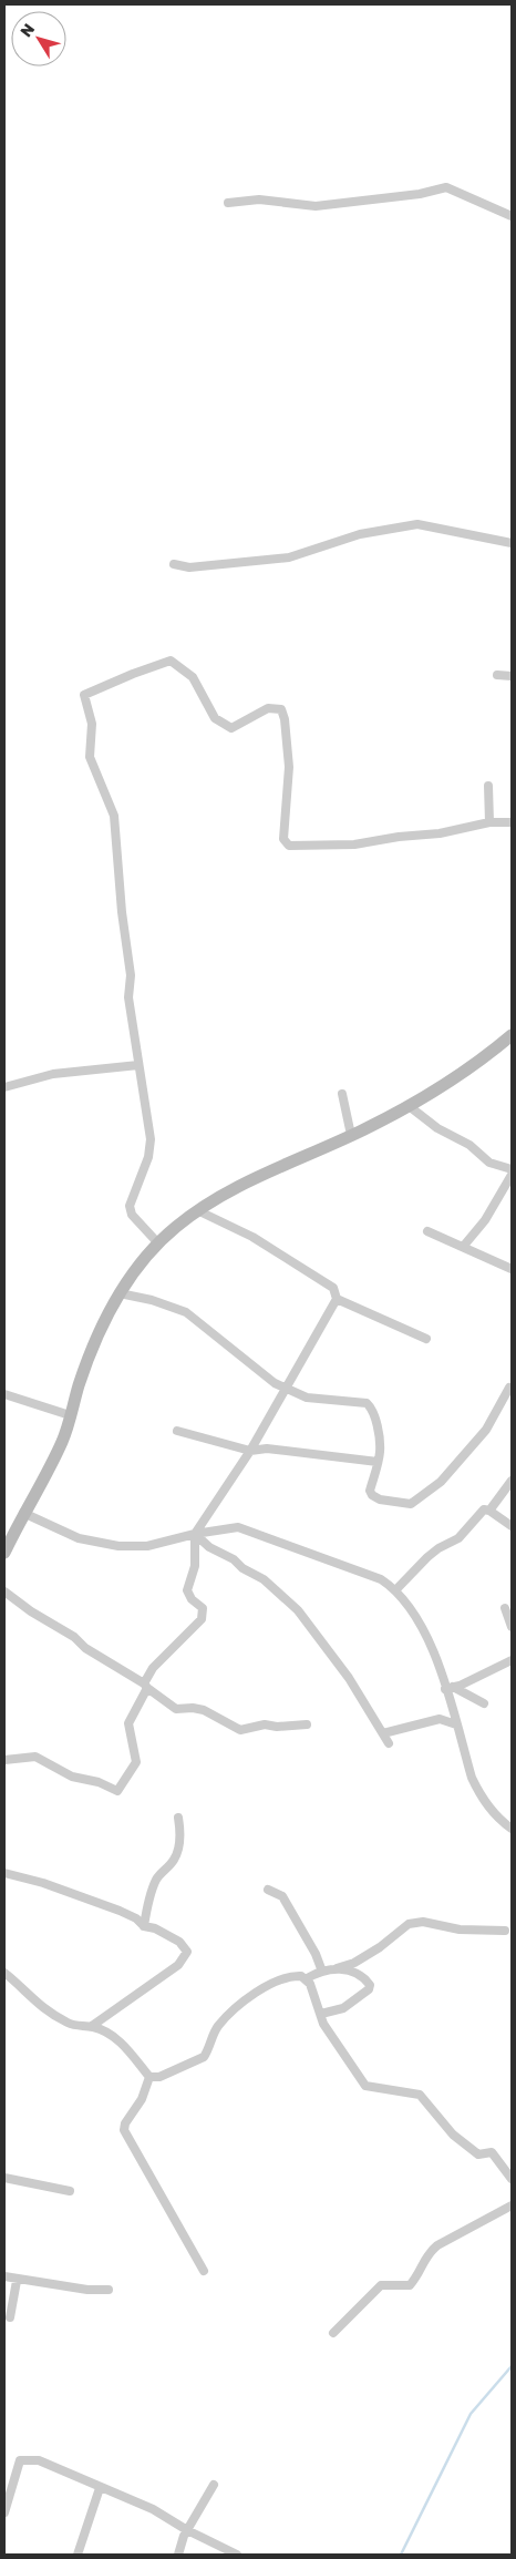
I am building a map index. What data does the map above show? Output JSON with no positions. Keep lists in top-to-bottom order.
{
  "north": "top left"
}
